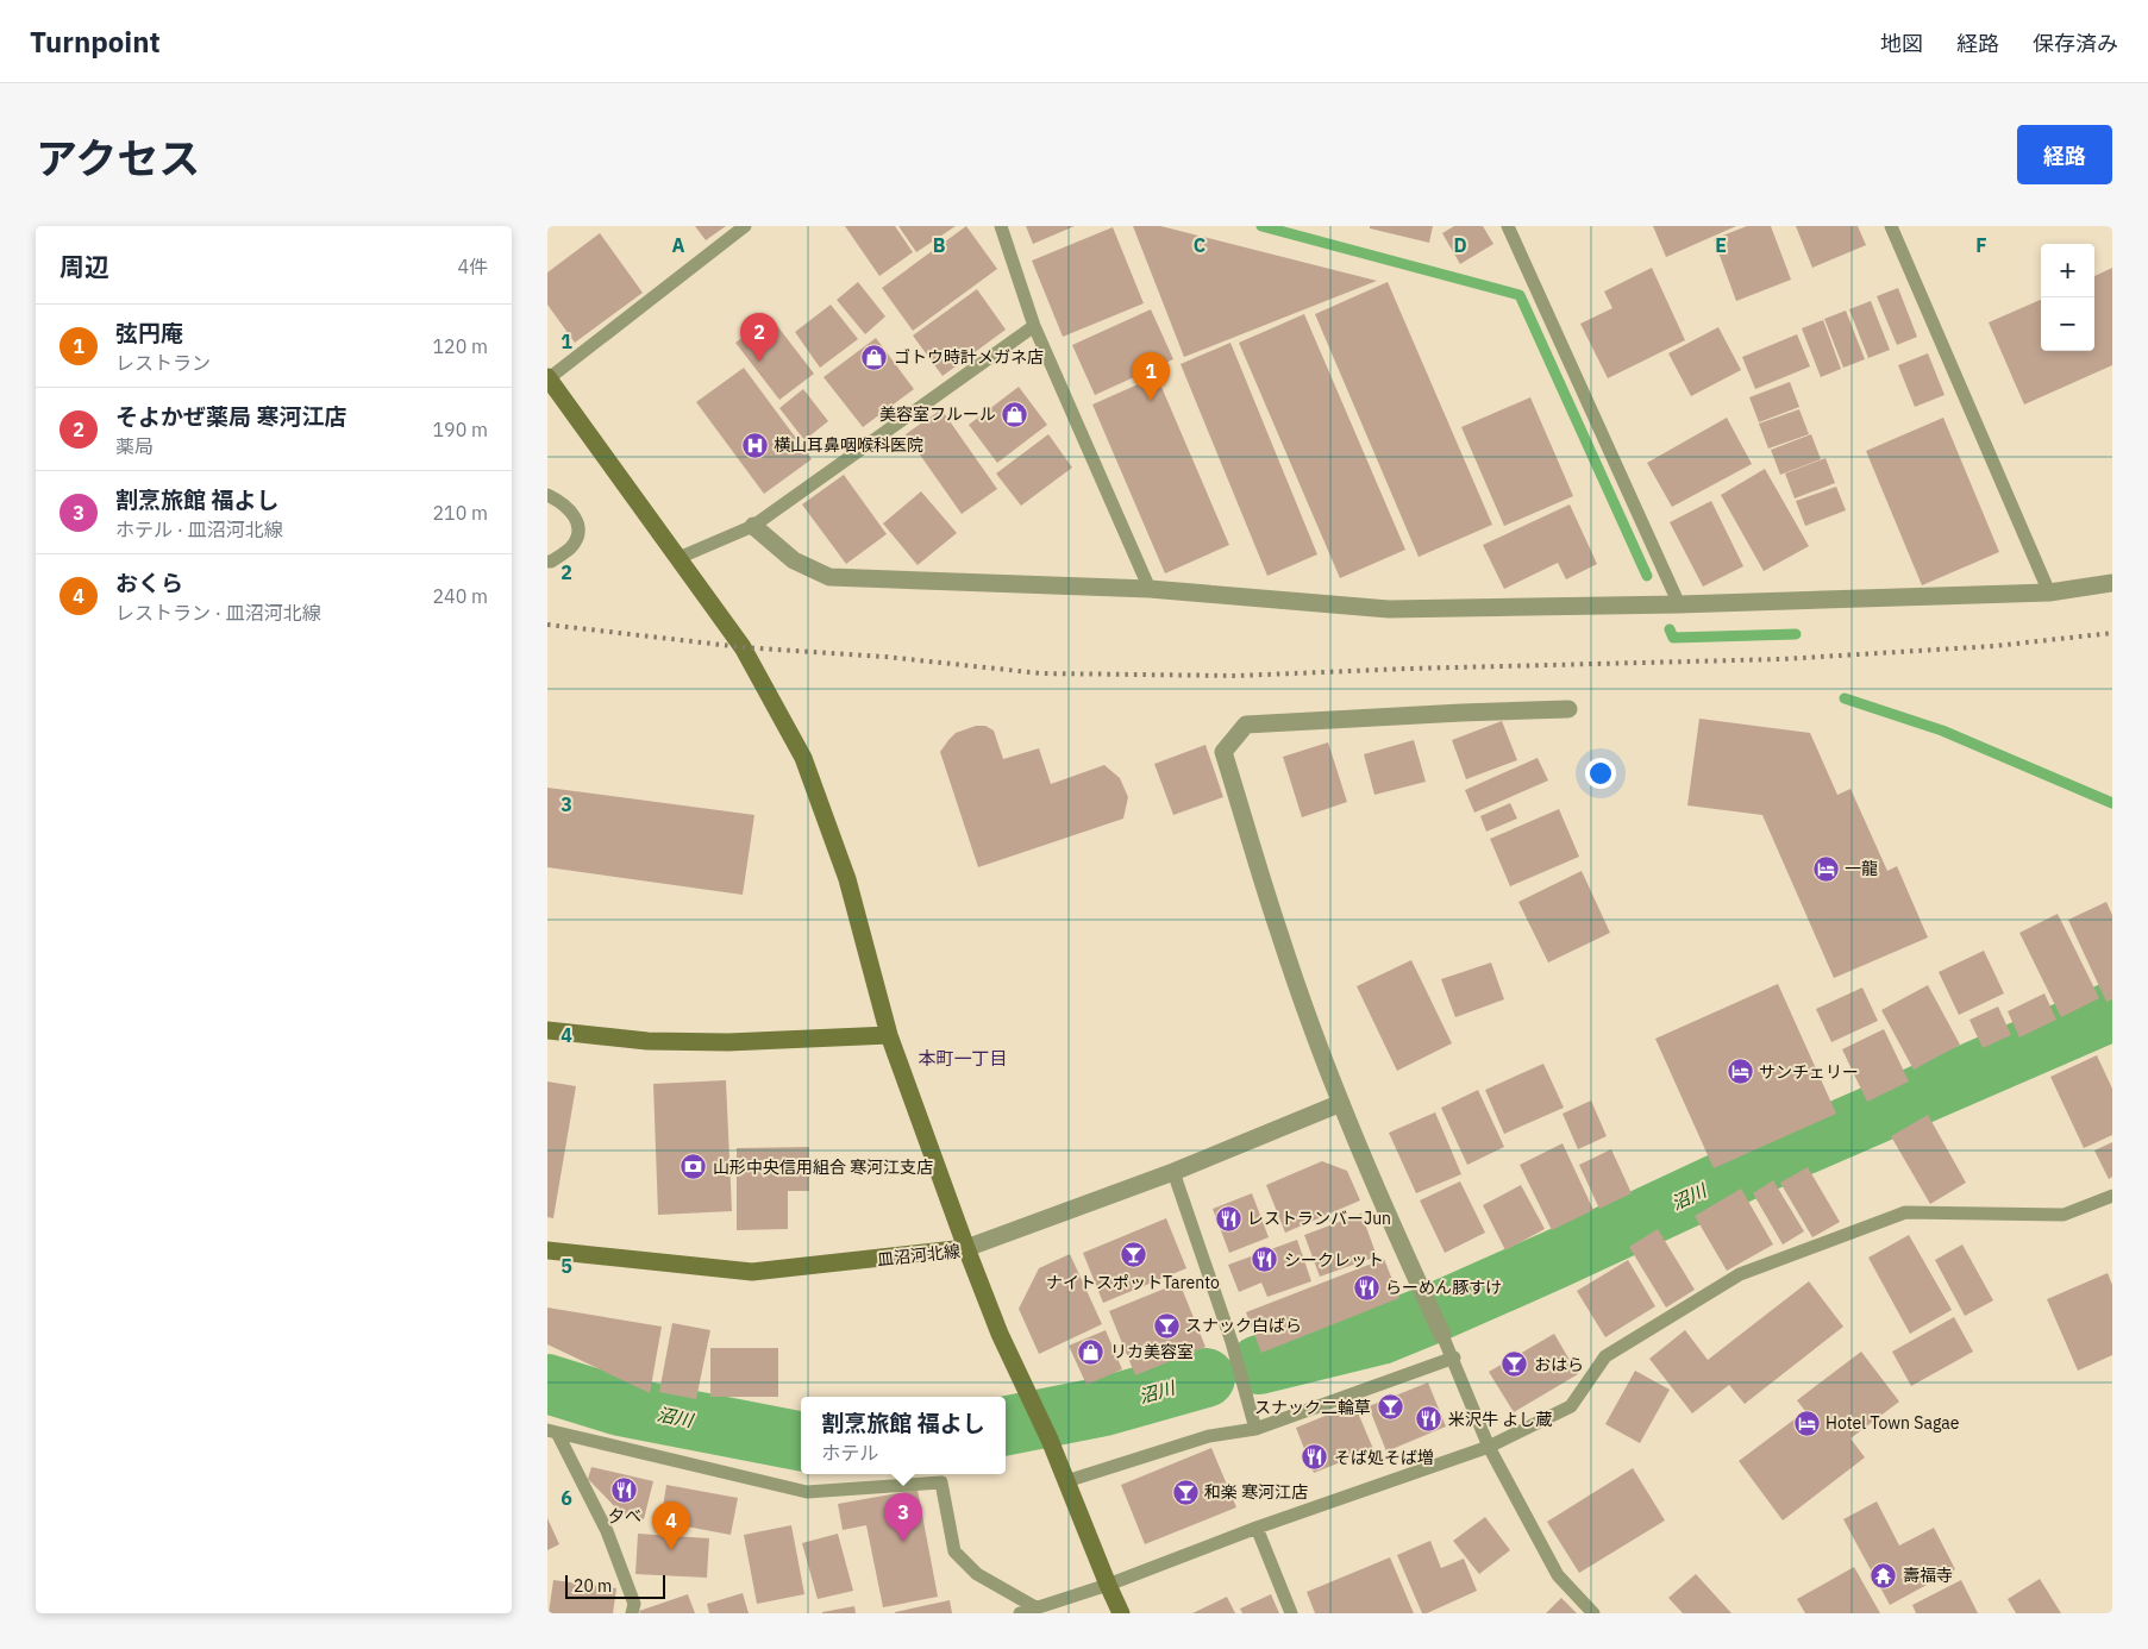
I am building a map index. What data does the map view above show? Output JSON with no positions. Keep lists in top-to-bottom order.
{
  "streets": {
    "street": ["皿沼河北線"]
  },
  "districts": ["本町一丁目"],
  "water": ["沼川"],
  "places": {
    "shop": ["ゴトウ時計メガネ店", "美容室フルール", "リカ美容室"],
    "hospital": ["横山耳鼻咽喉科医院"],
    "hotel": ["一龍", "サンチェリー", "Hotel Town Sagae"],
    "bank": ["山形中央信用組合 寒河江支店"],
    "restaurant": [
      "レストランバーJun",
      "シークレット",
      "らーめん豚すけ",
      "米沢牛 よし蔵",
      "そば処そば増",
      "夕べ"
    ],
    "bar": [
      "ナイトスポットTarento",
      "スナック白ばら",
      "おはら",
      "スナック二輪草",
      "和楽 寒河江店"
    ],
    "temple": ["壽福寺"]
  },
  "scale_bar": "20 m",
  "page": {
    "header": "Turnpoint",
    "nav": ["地図", "経路", "保存済み"],
    "title": "アクセス",
    "buttons": "経路",
    "heading": ["周辺", "4件"],
    "map_buttons": ["+", "−"],
    "list": [
      {
        "mark": "1",
        "name": "弦円庵",
        "note": "レストラン",
        "value": "120 m"
      },
      {
        "mark": "2",
        "name": "そよかぜ薬局 寒河江店",
        "note": "薬局",
        "value": "190 m"
      },
      {
        "mark": "3",
        "name": "割烹旅館 福よし",
        "note": "ホテル · 皿沼河北線",
        "value": "210 m"
      },
      {
        "mark": "4",
        "name": "おくら",
        "note": "レストラン · 皿沼河北線",
        "value": "240 m"
      }
    ],
    "pins": [
      "2",
      "1",
      "3",
      "4"
    ],
    "popup": ["割烹旅館 福よし", "ホテル"],
    "scale": "20 m"
  },
  "grid": {
    "columns": [
      "A",
      "B",
      "C",
      "D",
      "E",
      "F"
    ],
    "rows": [
      "1",
      "2",
      "3",
      "4",
      "5",
      "6"
    ]
  }
}
